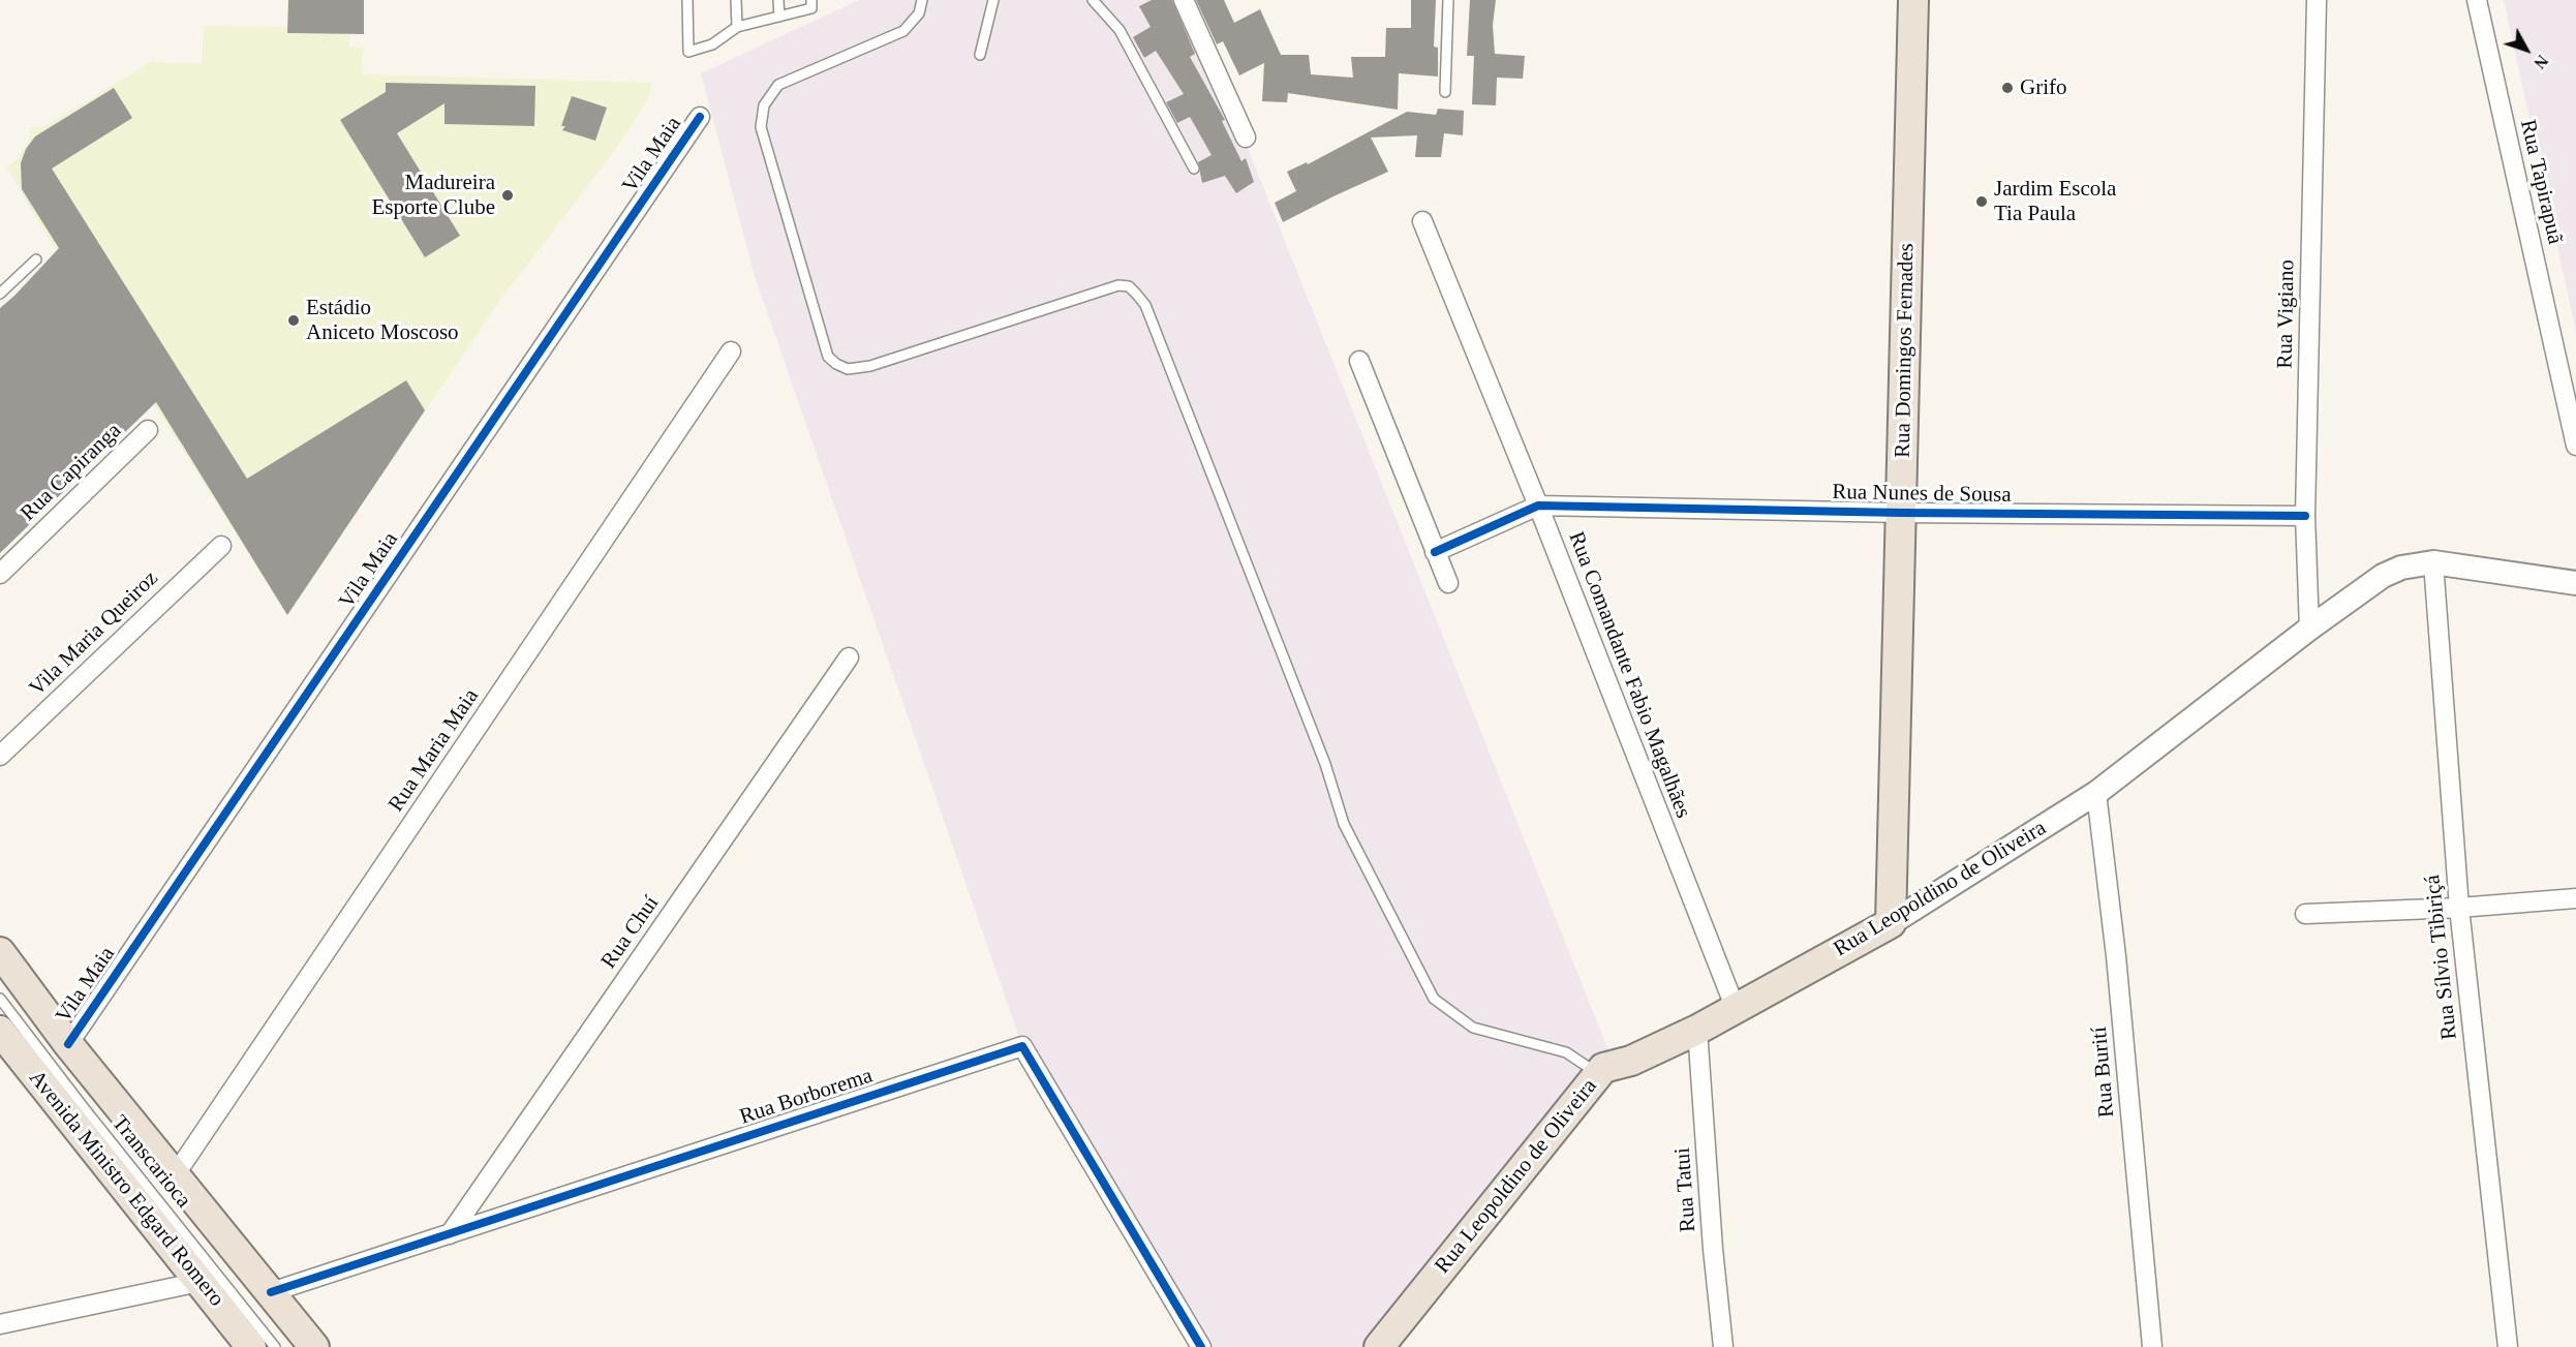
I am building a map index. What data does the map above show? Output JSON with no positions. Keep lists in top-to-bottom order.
{
  "streets": {
    "main road": ["Rua Domingos Fernades", "Rua Leopoldino de Oliveira", "Avenida Ministro Edgard Romero"],
    "street": [
      "Vila Maia",
      "Rua Tapirapuã",
      "Rua Vigiano",
      "Rua Capiranga",
      "Rua Nunes de Sousa",
      "Vila Maria Queiroz",
      "Rua Comandante Fabio Magalhães",
      "Rua Maria Maia",
      "Rua Chuí",
      "Rua Sílvio Tibiriçá",
      "Rua Burití",
      "Rua Borborema",
      "Rua Tatui"
    ],
    "lane": ["Transcarioca"]
  },
  "crossings": [
    ["Rua Vigiano", "Rua Nunes de Sousa"],
    ["Rua Vigiano", "Rua Leopoldino de Oliveira"],
    ["Rua Domingos Fernades", "Rua Nunes de Sousa"],
    ["Rua Domingos Fernades", "Rua Leopoldino de Oliveira"],
    ["Rua Nunes de Sousa", "Rua Comandante Fabio Magalhães"],
    ["Rua Comandante Fabio Magalhães", "Rua Leopoldino de Oliveira"],
    ["Rua Leopoldino de Oliveira", "Rua Sílvio Tibiriçá"],
    ["Rua Leopoldino de Oliveira", "Rua Burití"],
    ["Rua Leopoldino de Oliveira", "Rua Tatui"],
    ["Rua Chuí", "Rua Borborema"]
  ],
  "places": [
    "Grifo",
    "Madureira Esporte Clube",
    "Jardim Escola Tia Paula",
    "Estádio Aniceto Moscoso"
  ],
  "north": "bottom right"
}
